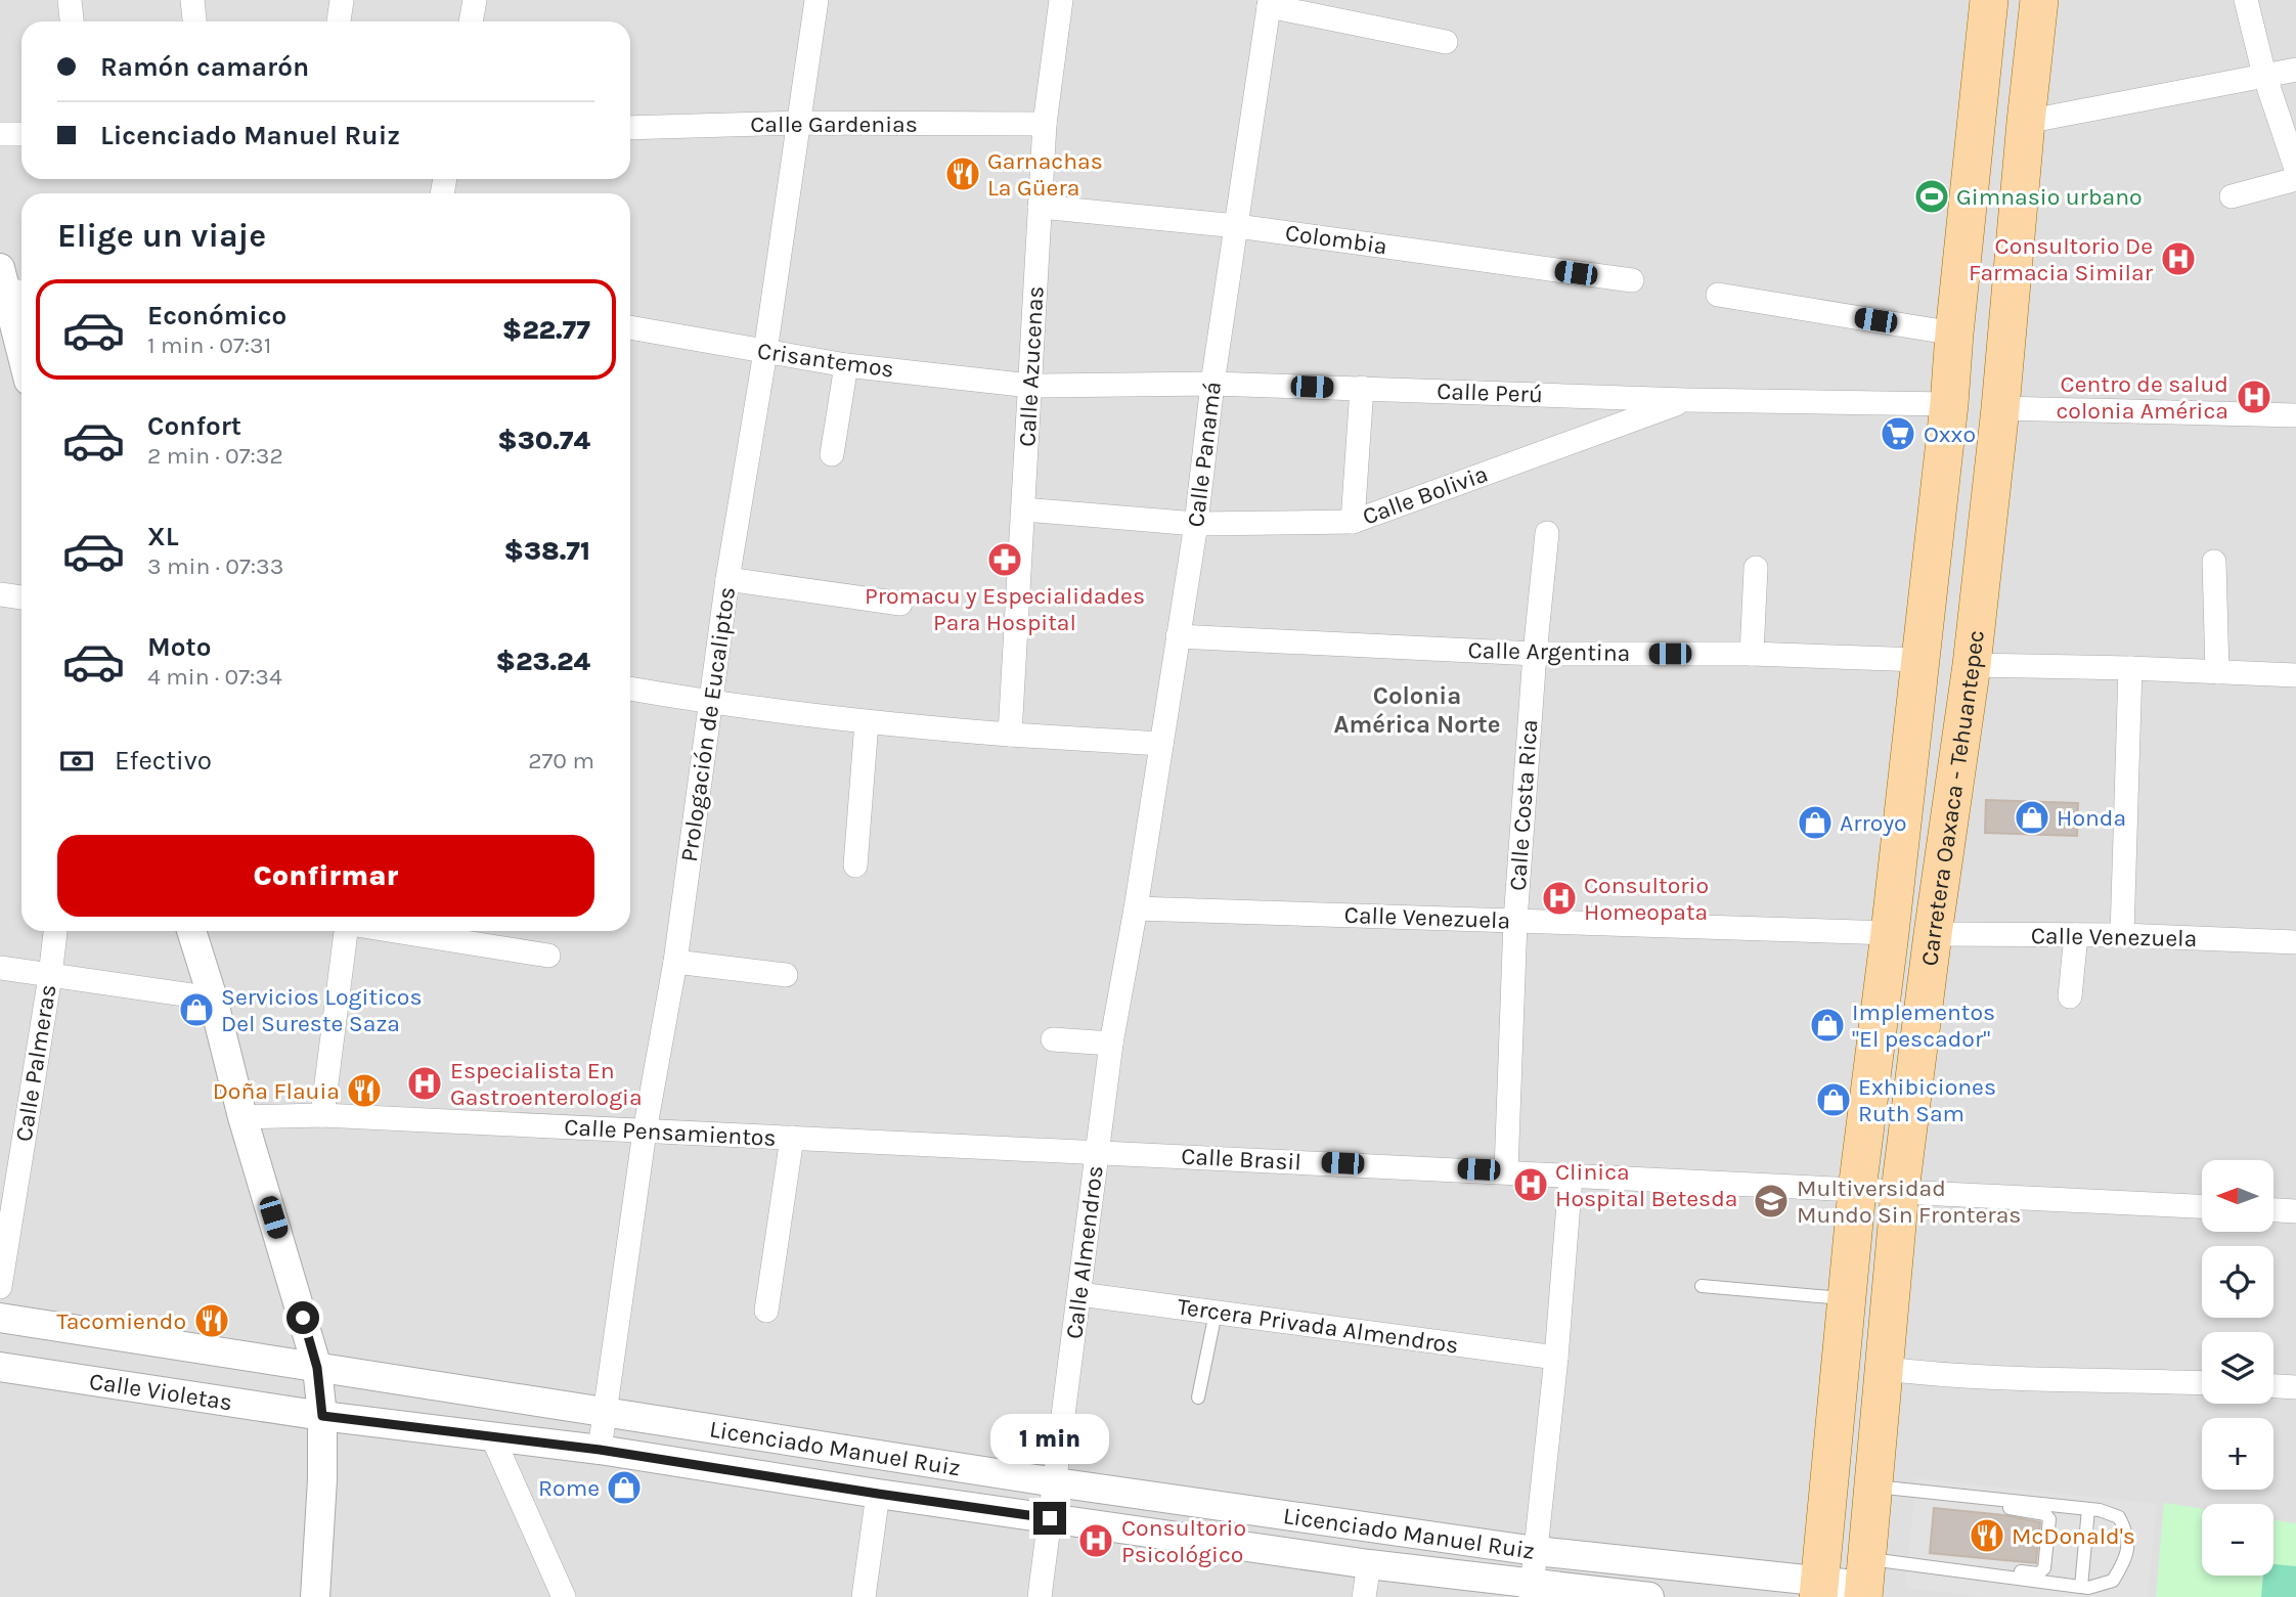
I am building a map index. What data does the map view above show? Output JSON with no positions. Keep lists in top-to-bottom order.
{
  "streets": {
    "main road": ["Carretera Oaxaca - Tehuantepec"],
    "street": [
      "Calle Gardenias",
      "Colombia",
      "Crisantemos",
      "Calle Azucenas",
      "Calle Perú",
      "Calle Panamá",
      "Calle Bolivia",
      "Calle Argentina",
      "Prologación de Eucaliptos",
      "Calle Costa Rica",
      "Calle Venezuela",
      "Calle Palmeras",
      "Calle Pensamientos",
      "Calle Brasil",
      "Calle Almendros",
      "Tercera Privada Almendros",
      "Calle Violetas",
      "Licenciado Manuel Ruiz"
    ]
  },
  "crossings": [
    ["Calle Gardenias", "Calle Azucenas"],
    ["Calle Gardenias", "Prologación de Eucaliptos"],
    ["Colombia", "Calle Azucenas"],
    ["Colombia", "Calle Panamá"],
    ["Crisantemos", "Calle Azucenas"],
    ["Crisantemos", "Calle Perú"],
    ["Crisantemos", "Prologación de Eucaliptos"],
    ["Calle Azucenas", "Calle Perú"],
    ["Calle Azucenas", "Calle Bolivia"],
    ["Calle Perú", "Calle Panamá"],
    ["Calle Perú", "Calle Bolivia"],
    ["Calle Perú", "Carretera Oaxaca - Tehuantepec"],
    ["Calle Panamá", "Calle Bolivia"],
    ["Calle Panamá", "Calle Argentina"],
    ["Calle Panamá", "Calle Venezuela"],
    ["Calle Panamá", "Calle Almendros"],
    ["Calle Argentina", "Carretera Oaxaca - Tehuantepec"],
    ["Calle Argentina", "Calle Costa Rica"],
    ["Prologación de Eucaliptos", "Calle Pensamientos"],
    ["Prologación de Eucaliptos", "Licenciado Manuel Ruiz"],
    ["Carretera Oaxaca - Tehuantepec", "Calle Venezuela"],
    ["Carretera Oaxaca - Tehuantepec", "Calle Brasil"],
    ["Carretera Oaxaca - Tehuantepec", "Licenciado Manuel Ruiz"],
    ["Calle Costa Rica", "Calle Venezuela"],
    ["Calle Costa Rica", "Calle Brasil"],
    ["Calle Venezuela", "Calle Almendros"],
    ["Calle Pensamientos", "Calle Brasil"],
    ["Calle Pensamientos", "Calle Almendros"],
    ["Calle Brasil", "Calle Almendros"],
    ["Calle Almendros", "Tercera Privada Almendros"],
    ["Calle Almendros", "Licenciado Manuel Ruiz"],
    ["Calle Violetas", "Licenciado Manuel Ruiz"]
  ],
  "districts": ["Colonia América Norte"],
  "places": {
    "restaurant": [
      "Garnachas La Güera",
      "Doña Flauia",
      "Tacomiendo",
      "McDonald's"
    ],
    "sports": ["Gimnasio urbano"],
    "hospital": [
      "Consultorio De Farmacia Similar",
      "Centro de salud colonia América",
      "Consultorio Homeopata",
      "Especialista En Gastroenterologia",
      "Clinica Hospital Betesda",
      "Consultorio Psicológico"
    ],
    "supermarket": ["Oxxo"],
    "pharmacy": ["Promacu y Especialidades Para Hospital"],
    "shop": [
      "Honda",
      "Arroyo",
      "Servicios Logiticos Del Sureste Saza",
      "Implementos \"El pescador\"",
      "Exhibiciones Ruth Sam",
      "Rome"
    ],
    "school or university": ["Multiversidad Mundo Sin Fronteras"]
  },
  "north": "left",
  "page": {
    "banner": ["Ramón camarón", "Licenciado Manuel Ruiz"],
    "heading": "Elige un viaje",
    "list": [
      {
        "name": "Económico",
        "note": "1 min · 07:31",
        "value": "$22.77"
      },
      {
        "name": "Confort",
        "note": "2 min · 07:32",
        "value": "$30.74"
      },
      {
        "name": "XL",
        "note": "3 min · 07:33",
        "value": "$38.71"
      },
      {
        "name": "Moto",
        "note": "4 min · 07:34",
        "value": "$23.24"
      }
    ],
    "pay": ["Efectivo", "270 m"],
    "buttons": "Confirmar",
    "map_buttons": ["+", "−"],
    "bubble": "1 min"
  }
}
